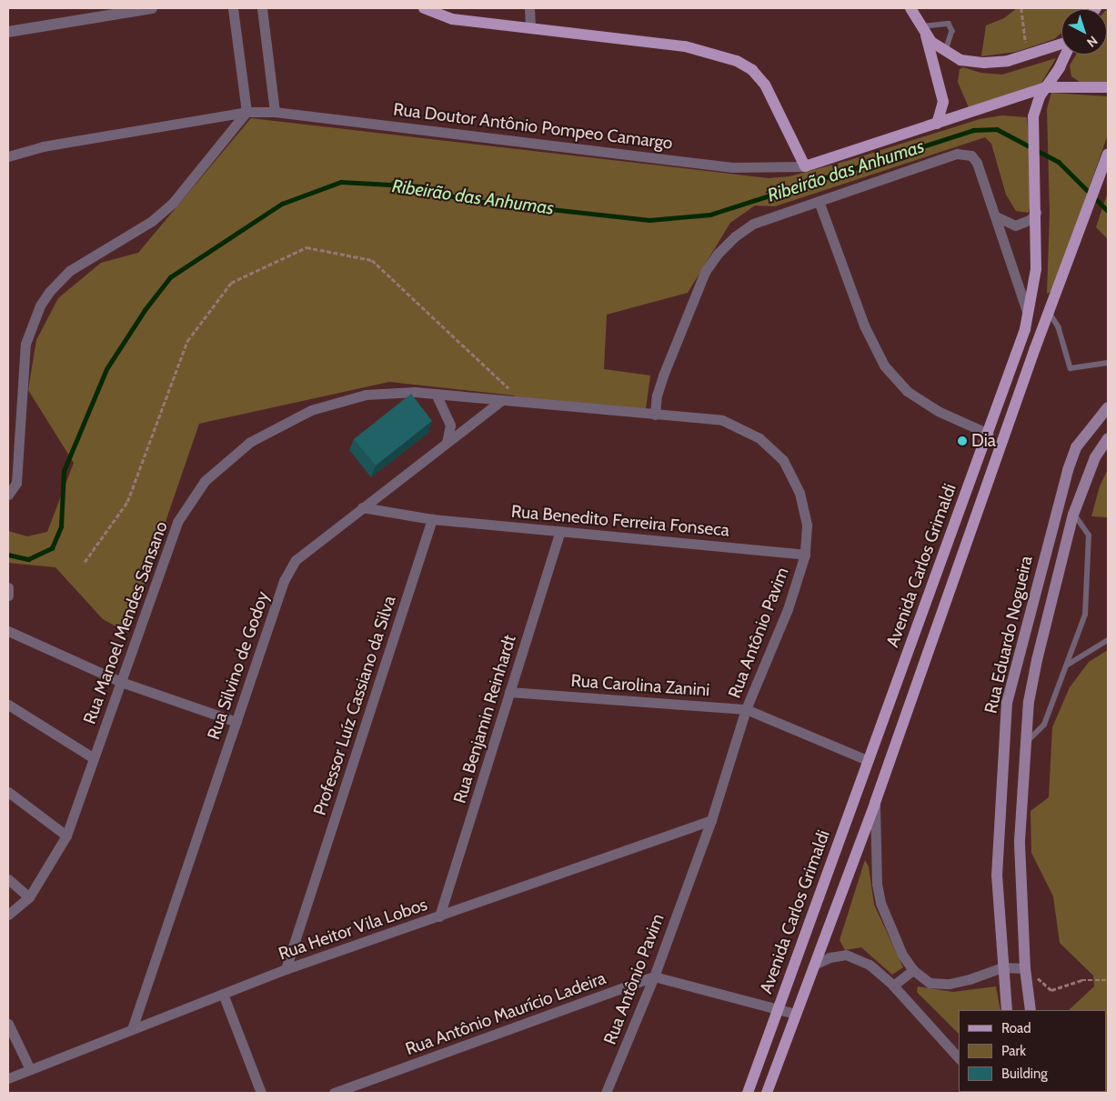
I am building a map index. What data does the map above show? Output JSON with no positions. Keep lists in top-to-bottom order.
{
  "streets": {
    "main road": ["Rua Doutor Antônio Pompeo Camargo", "Avenida Carlos Grimaldi", "Rua Eduardo Nogueira"],
    "street": [
      "Rua Benedito Ferreira Fonseca",
      "Rua Manoel Mendes Sansano",
      "Rua Antônio Pavim",
      "Rua Silvino de Godoy",
      "Rua Carolina Zanini",
      "Professor Luíz Cassiano da Silva",
      "Rua Benjamin Reinhardt",
      "Rua Heitor Vila Lobos",
      "Rua Antônio Maurício Ladeira"
    ]
  },
  "crossings": [
    ["Rua Doutor Antônio Pompeo Camargo", "Avenida Carlos Grimaldi"],
    ["Rua Benedito Ferreira Fonseca", "Rua Antônio Pavim"],
    ["Rua Benedito Ferreira Fonseca", "Professor Luíz Cassiano da Silva"],
    ["Rua Benedito Ferreira Fonseca", "Rua Benjamin Reinhardt"],
    ["Avenida Carlos Grimaldi", "Rua Carolina Zanini"],
    ["Rua Manoel Mendes Sansano", "Rua Antônio Pavim"],
    ["Rua Manoel Mendes Sansano", "Rua Silvino de Godoy"],
    ["Rua Antônio Pavim", "Rua Silvino de Godoy"],
    ["Rua Antônio Pavim", "Rua Carolina Zanini"],
    ["Rua Antônio Pavim", "Rua Heitor Vila Lobos"],
    ["Rua Antônio Pavim", "Rua Antônio Maurício Ladeira"],
    ["Rua Silvino de Godoy", "Rua Heitor Vila Lobos"],
    ["Rua Carolina Zanini", "Rua Benjamin Reinhardt"],
    ["Professor Luíz Cassiano da Silva", "Rua Heitor Vila Lobos"],
    ["Rua Benjamin Reinhardt", "Rua Heitor Vila Lobos"]
  ],
  "water": ["Ribeirão das Anhumas"],
  "places": ["Dia"],
  "legend": ["Road", "Park", "Building"],
  "north": "bottom right"
}
